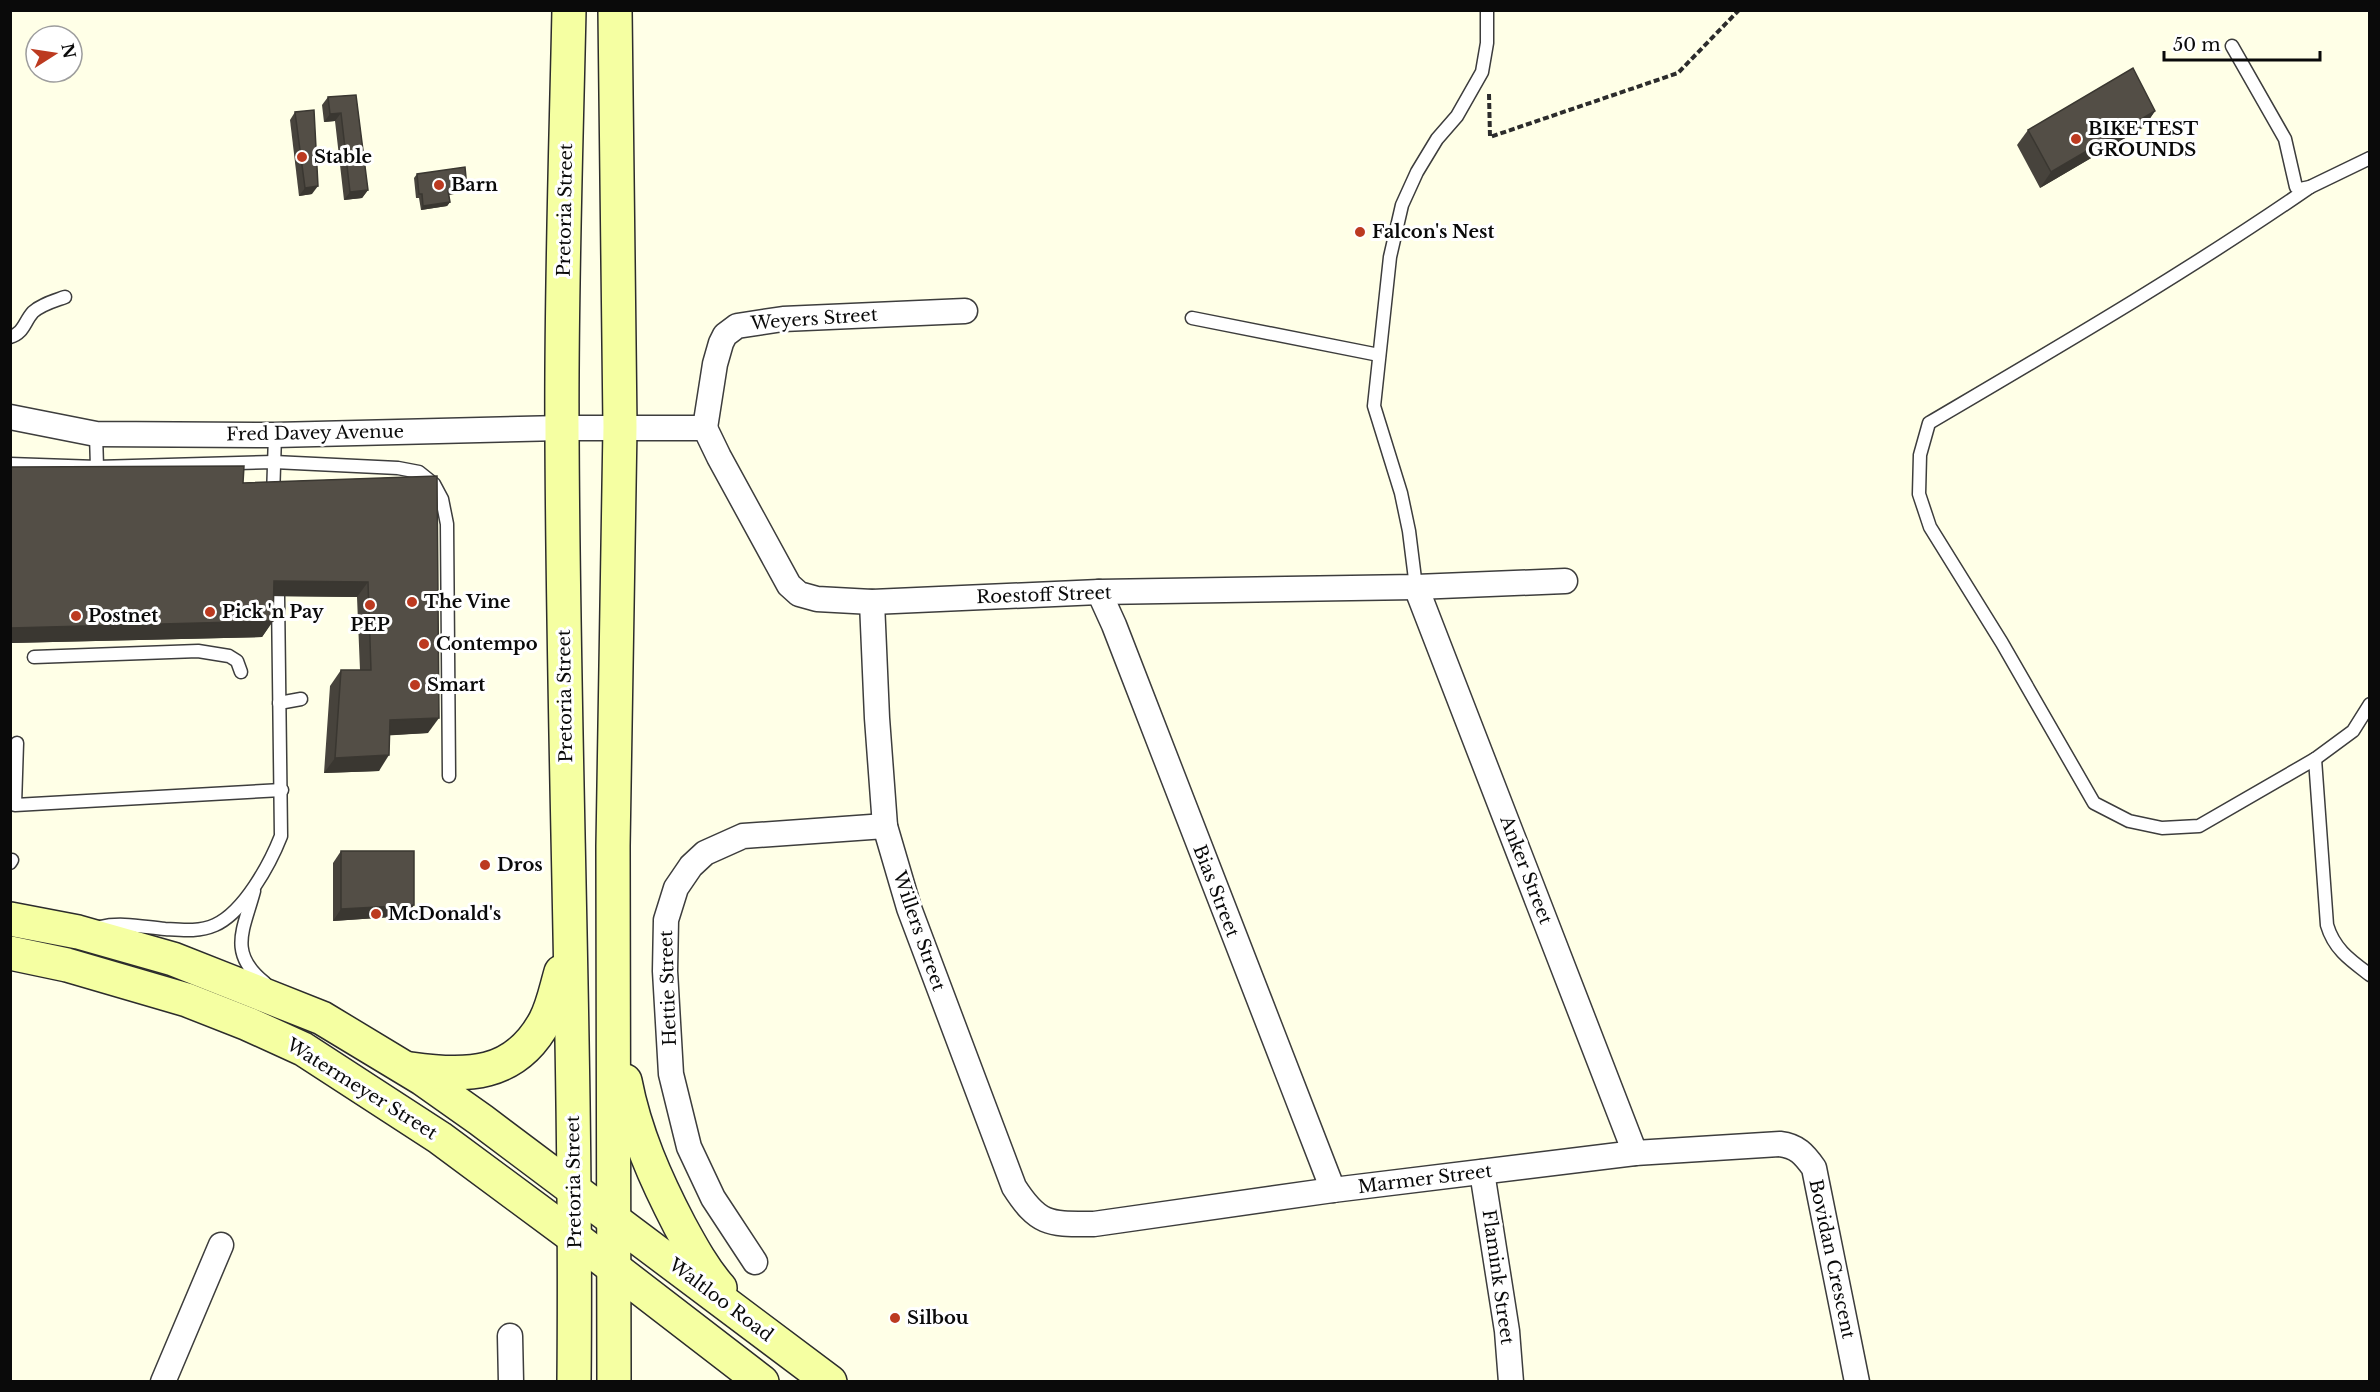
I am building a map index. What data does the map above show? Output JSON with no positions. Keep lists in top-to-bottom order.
{
  "streets": {
    "main road": ["Pretoria Street", "Watermeyer Street", "Waltloo Road"],
    "street": [
      "Weyers Street",
      "Fred Davey Avenue",
      "Roestoff Street",
      "Anker Street",
      "Bias Street",
      "Willers Street",
      "Hettie Street",
      "Marmer Street",
      "Bovidan Crescent",
      "Flamink Street"
    ]
  },
  "crossings": [
    ["Pretoria Street", "Fred Davey Avenue"],
    ["Pretoria Street", "Watermeyer Street"],
    ["Weyers Street", "Roestoff Street"],
    ["Roestoff Street", "Anker Street"],
    ["Roestoff Street", "Bias Street"],
    ["Roestoff Street", "Willers Street"],
    ["Anker Street", "Marmer Street"],
    ["Bias Street", "Marmer Street"],
    ["Willers Street", "Hettie Street"],
    ["Willers Street", "Marmer Street"],
    ["Watermeyer Street", "Waltloo Road"],
    ["Marmer Street", "Bovidan Crescent"],
    ["Marmer Street", "Flamink Street"]
  ],
  "places": [
    "BIKE TEST GROUNDS",
    "Stable",
    "Barn",
    "Falcon's Nest",
    "The Vine",
    "PEP",
    "Pick 'n Pay",
    "Postnet",
    "Contempo",
    "Smart",
    "Dros",
    "McDonald's",
    "Silbou"
  ],
  "scale_bar": "50 m",
  "north": "right"
}
